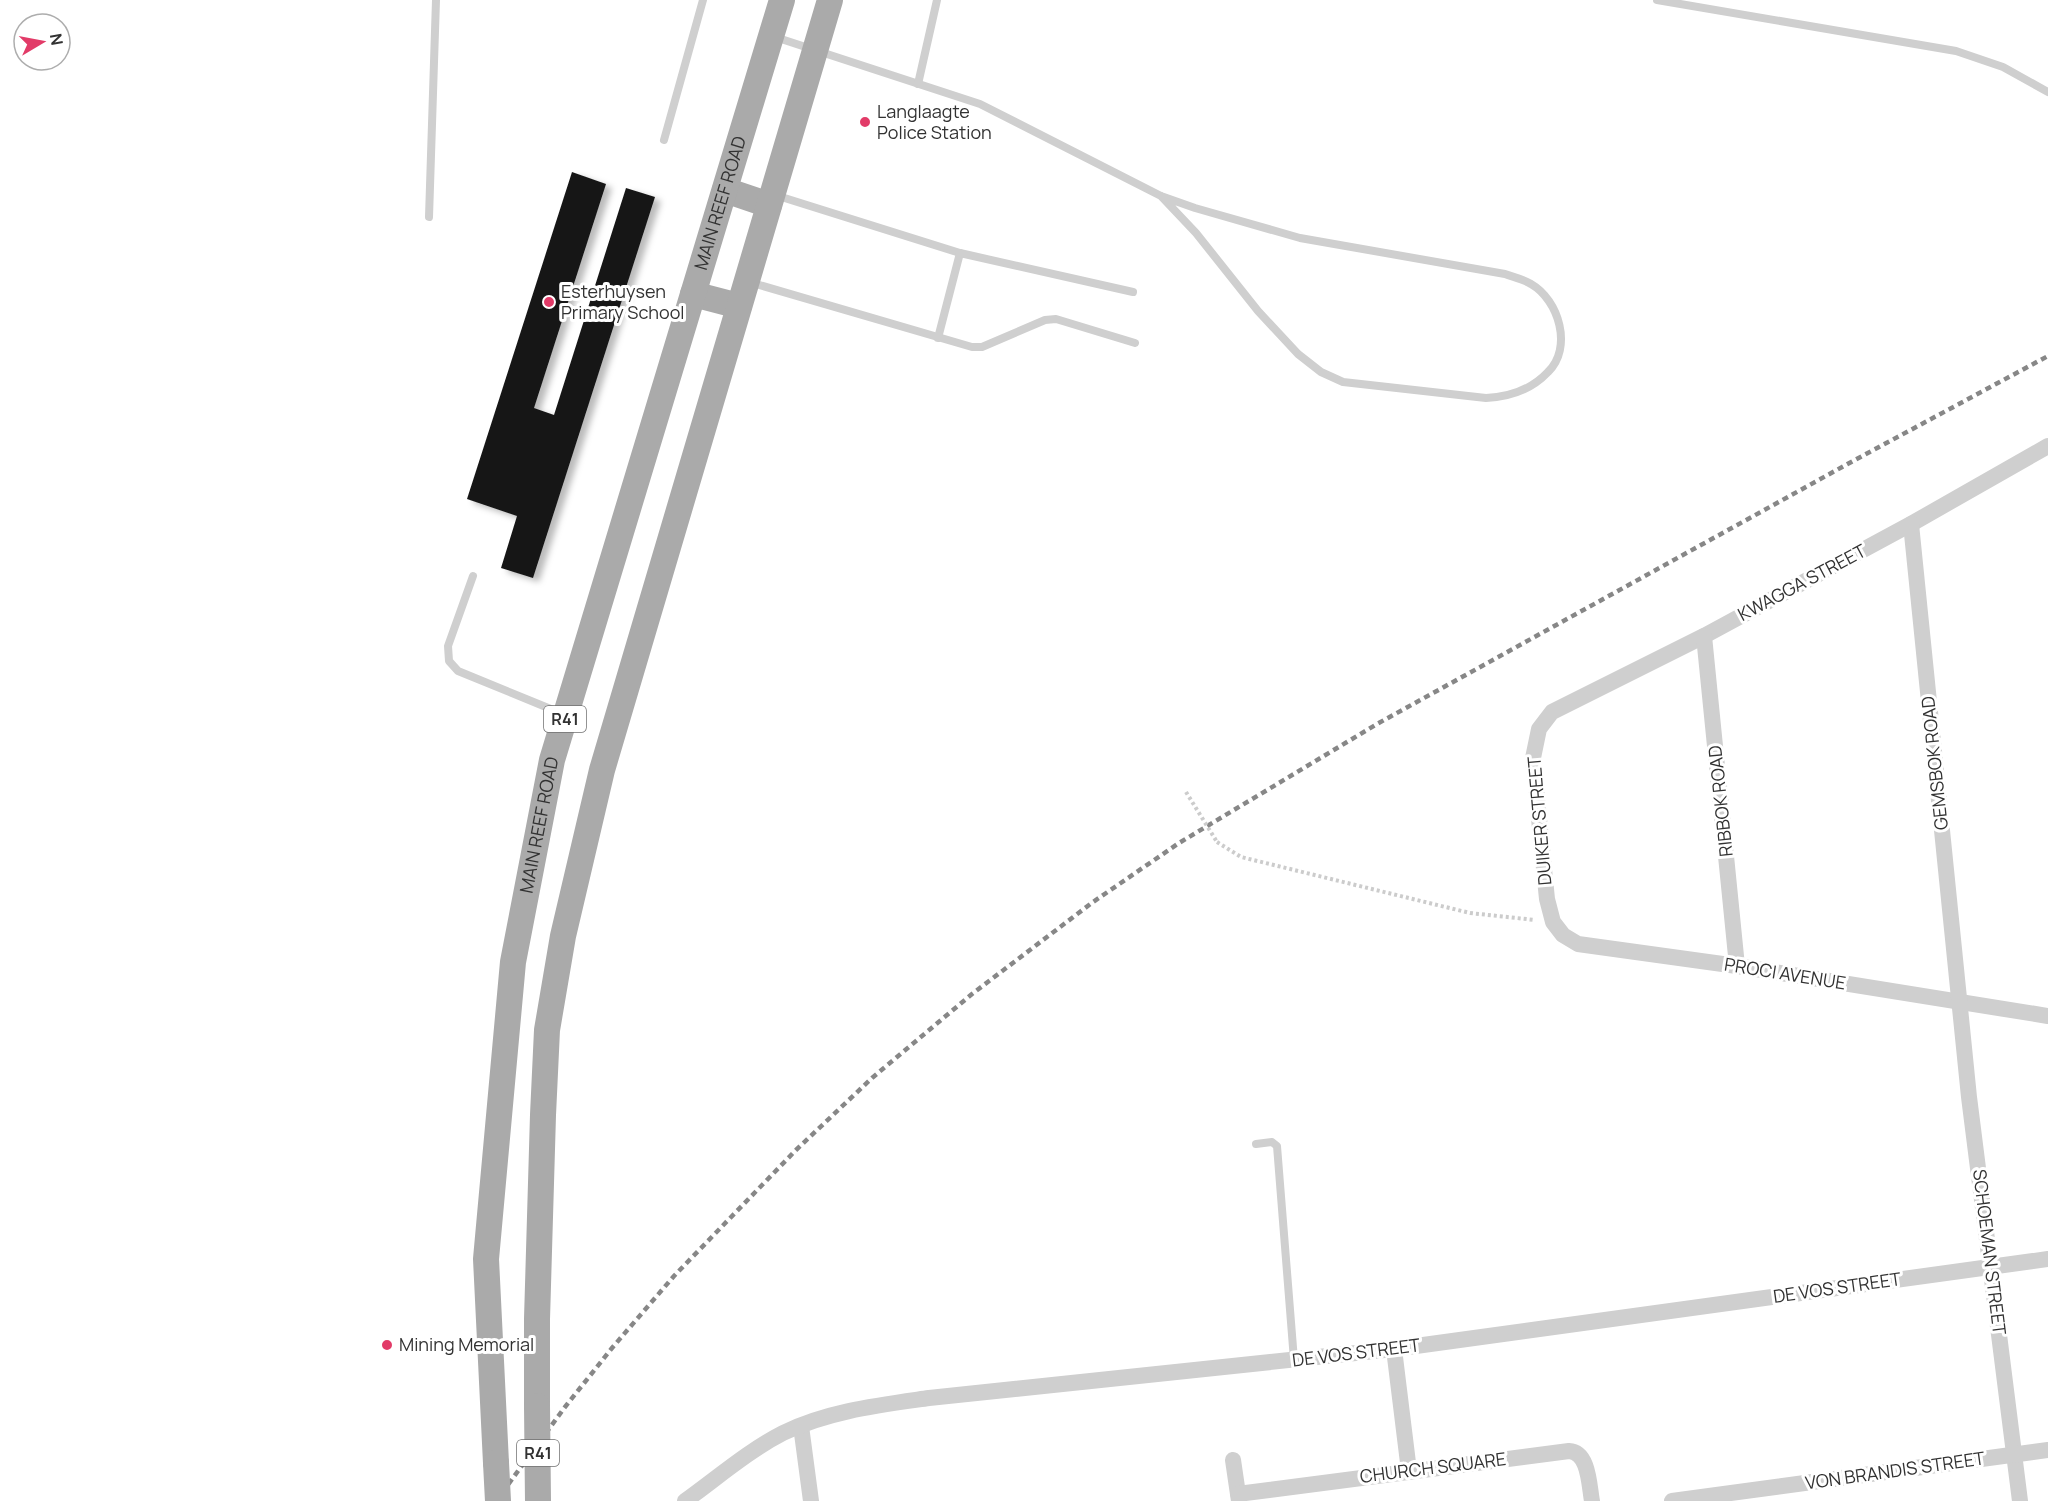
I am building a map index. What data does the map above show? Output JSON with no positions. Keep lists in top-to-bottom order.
{
  "streets": {
    "main road": ["MAIN REEF ROAD", "R41"],
    "street": [
      "KWAGGA STREET",
      "GEMSBOK ROAD",
      "RIBBOK ROAD",
      "DUIKER STREET",
      "PROCI AVENUE",
      "SCHOEMAN STREET",
      "DE VOS STREET",
      "CHURCH SQUARE",
      "VON BRANDIS STREET"
    ]
  },
  "crossings": [
    ["KWAGGA STREET", "GEMSBOK ROAD"],
    ["KWAGGA STREET", "RIBBOK ROAD"],
    ["KWAGGA STREET", "DUIKER STREET"],
    ["GEMSBOK ROAD", "PROCI AVENUE"],
    ["GEMSBOK ROAD", "SCHOEMAN STREET"],
    ["RIBBOK ROAD", "PROCI AVENUE"],
    ["DUIKER STREET", "PROCI AVENUE"],
    ["PROCI AVENUE", "SCHOEMAN STREET"],
    ["SCHOEMAN STREET", "DE VOS STREET"],
    ["SCHOEMAN STREET", "VON BRANDIS STREET"]
  ],
  "places": ["Langlaagte Police Station", "Esterhuysen Primary School", "Mining Memorial"],
  "north": "right"
}
